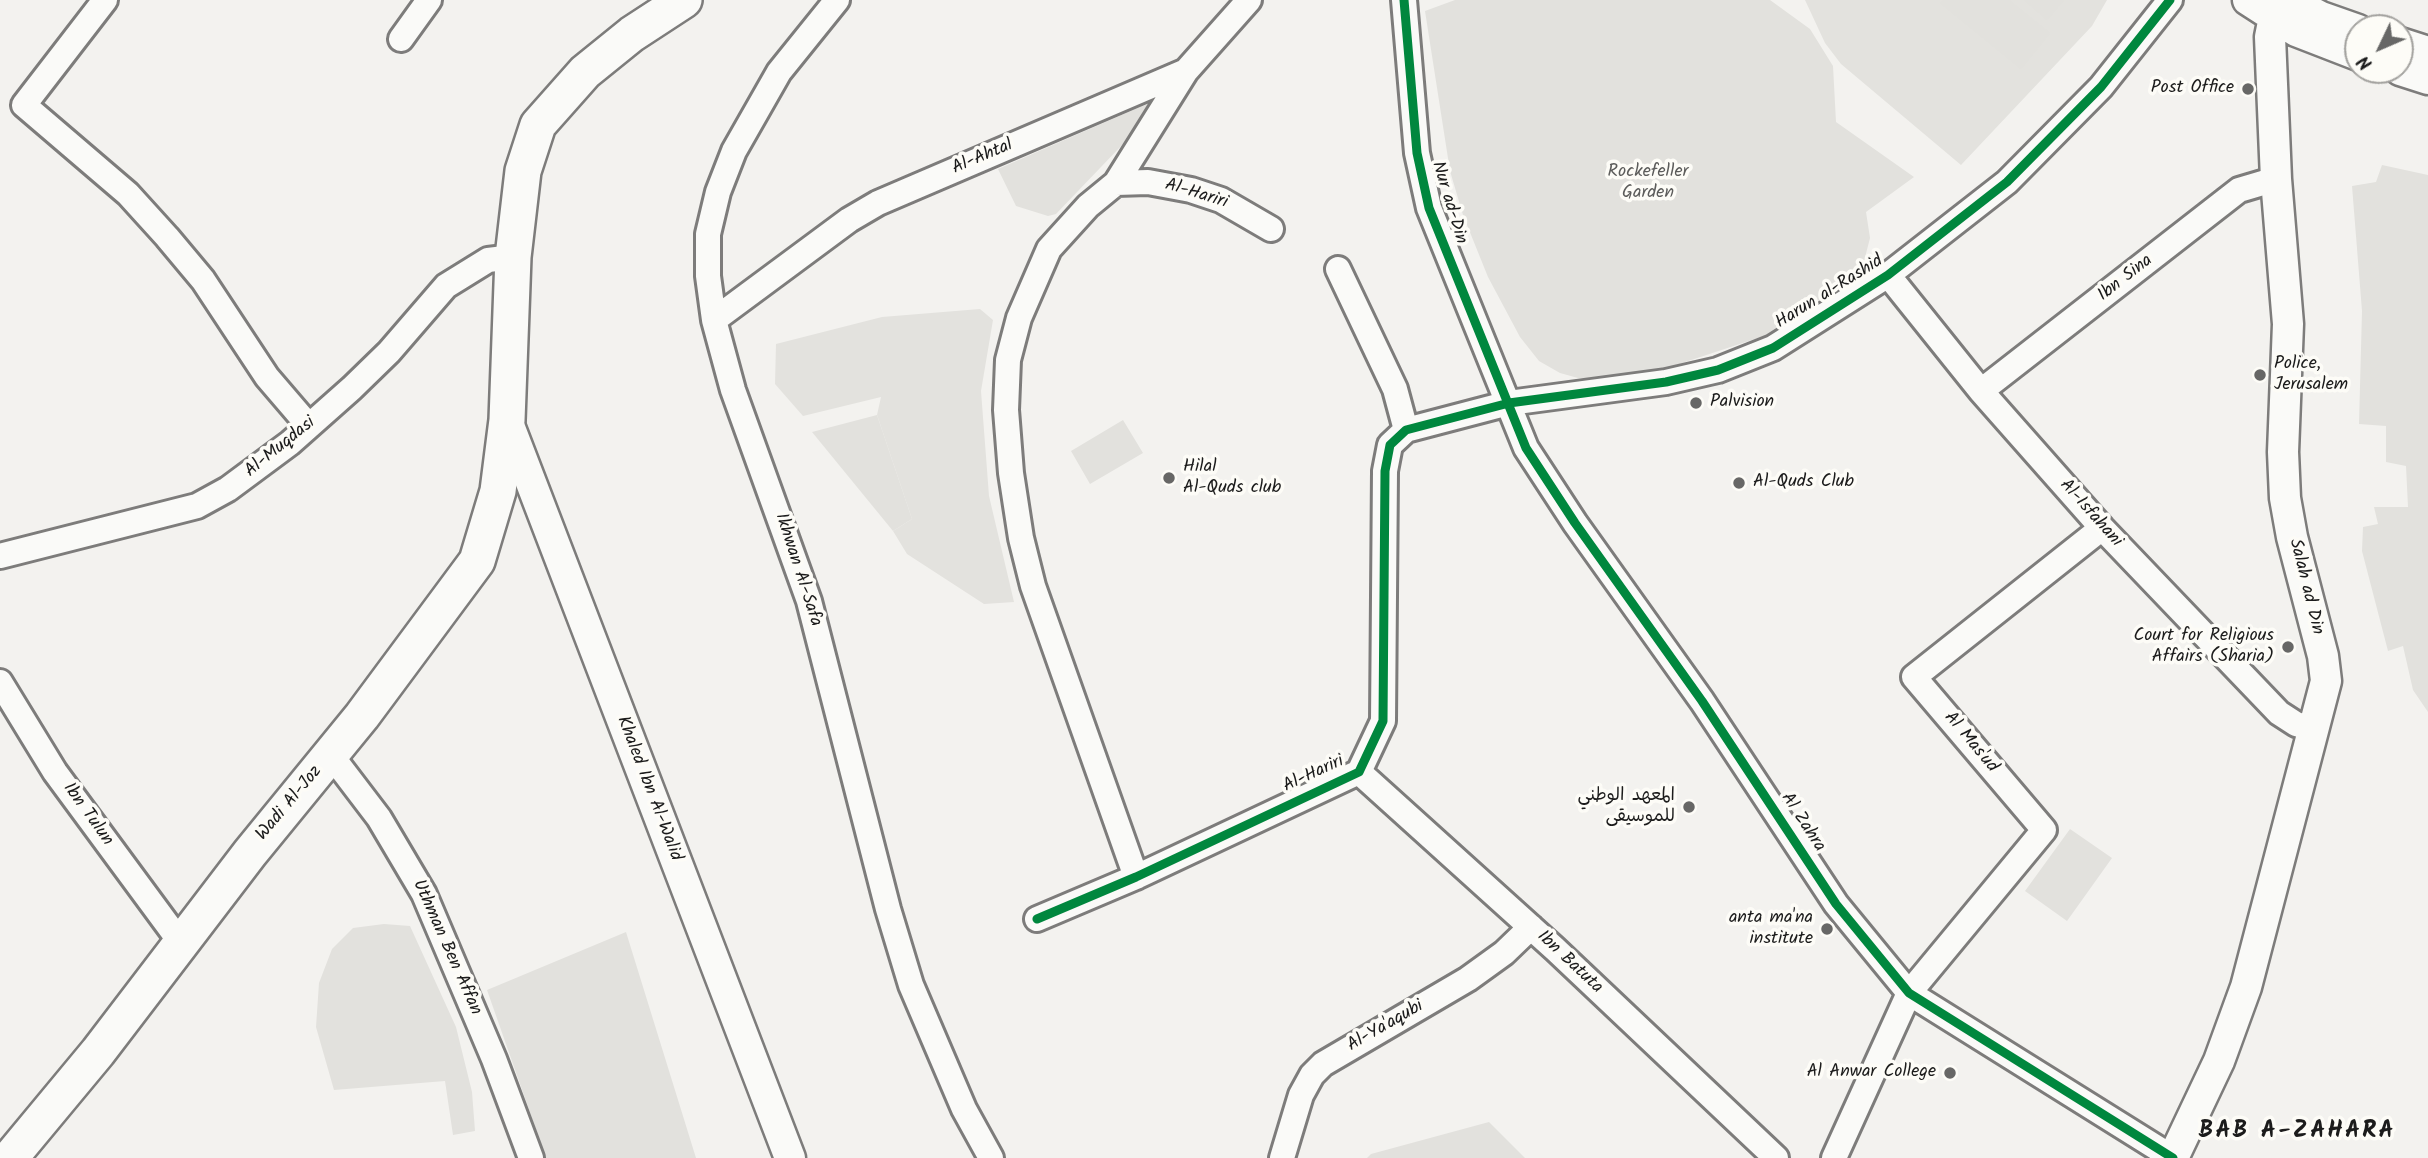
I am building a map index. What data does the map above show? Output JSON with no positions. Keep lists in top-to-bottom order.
{
  "streets": {
    "main road": ["Wadi Al-Joz"],
    "street": [
      "Al-Ahtal",
      "Al-Hariri",
      "Nur ad-Din",
      "Ibn Sina",
      "Harun al-Rashid",
      "Al-Muqdasi",
      "Al-Isfahani",
      "Ikhwan Al-Safa",
      "Salah ad Din",
      "Al Mas'ud",
      "Khaled Ibn Al-Walid",
      "Ibn Tulun",
      "Al Zahra",
      "Uthman Ben Affan",
      "Ibn Batuta",
      "Al-Ya'aqubi"
    ]
  },
  "crossings": [
    ["Al-Ahtal", "Ikhwan Al-Safa"],
    ["Al-Hariri", "Harun al-Rashid"],
    ["Al-Hariri", "Ibn Batuta"],
    ["Nur ad-Din", "Harun al-Rashid"],
    ["Nur ad-Din", "Al Zahra"],
    ["Ibn Sina", "Al-Isfahani"],
    ["Ibn Sina", "Salah ad Din"],
    ["Harun al-Rashid", "Al-Isfahani"],
    ["Harun al-Rashid", "Al Zahra"],
    ["Al-Isfahani", "Salah ad Din"],
    ["Al-Isfahani", "Al Mas'ud"],
    ["Salah ad Din", "Al Zahra"],
    ["Al Mas'ud", "Al Zahra"],
    ["Khaled Ibn Al-Walid", "Wadi Al-Joz"],
    ["Wadi Al-Joz", "Ibn Tulun"],
    ["Wadi Al-Joz", "Uthman Ben Affan"],
    ["Ibn Batuta", "Al-Ya'aqubi"]
  ],
  "districts": ["BAB A-ZAHARA"],
  "parks": ["Rockefeller Garden"],
  "places": [
    "Post Office",
    "Police, Jerusalem",
    "Palvision",
    "Hilal Al-Quds club",
    "Al-Quds Club",
    "Court for Religious Affairs (Sharia)",
    "المعهد الوطني للموسيقى",
    "anta ma'na institute",
    "Al Anwar College"
  ],
  "north": "bottom left"
}
